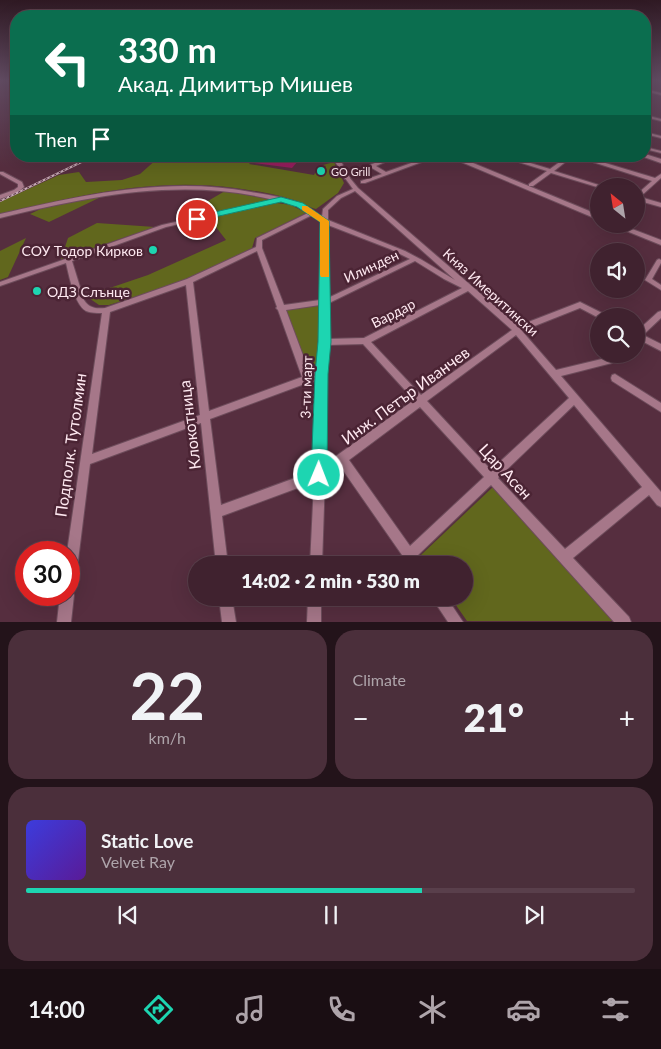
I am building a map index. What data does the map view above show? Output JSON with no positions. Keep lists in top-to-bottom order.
{
  "streets": {
    "street": [
      "Илинден",
      "Княз Имеритински",
      "Вардар",
      "3-ти март",
      "Инж. Петър Иванчев",
      "Клокотница",
      "Подполк. Тутолмин",
      "Цар Асен"
    ]
  },
  "crossings": [
    ["Илинден", "3-ти март"],
    ["Княз Имеритински", "Вардар"],
    ["Княз Имеритински", "Инж. Петър Иванчев"],
    ["Вардар", "3-ти март"],
    ["Вардар", "Цар Асен"],
    ["3-ти март", "Инж. Петър Иванчев"],
    ["Инж. Петър Иванчев", "Клокотница"],
    ["Инж. Петър Иванчев", "Цар Асен"]
  ],
  "places": ["GO Grill", "СОУ Тодор Кирков", "ОДЗ Слънце"],
  "north": "top left",
  "page": {
    "turn": ["330 m", "Акад. Димитър Мишев"],
    "then": "Then",
    "limit": "30",
    "trip": "14:02 · 2 min · 530 m",
    "tile": [
      ["22", "km/h"],
      "Climate"
    ],
    "heat": ["−", "21°", "+"],
    "song": ["Static Love", "Velvet Ray"],
    "tabs": "14:00"
  }
}
